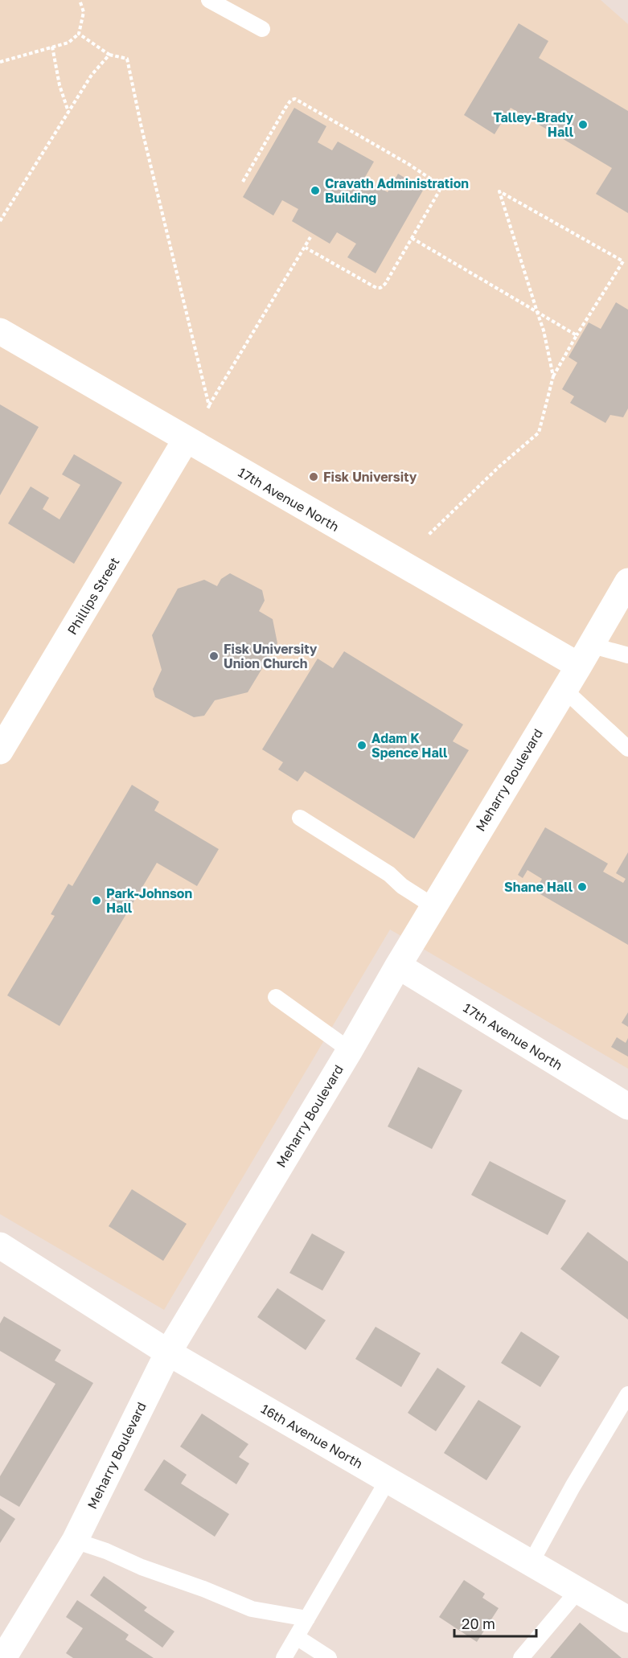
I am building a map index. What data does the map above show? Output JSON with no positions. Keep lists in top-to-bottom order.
{
  "streets": {
    "street": [
      "17th Avenue North",
      "Phillips Street",
      "Meharry Boulevard",
      "16th Avenue North"
    ]
  },
  "crossings": [
    ["17th Avenue North", "Phillips Street"],
    ["17th Avenue North", "Meharry Boulevard"],
    ["Meharry Boulevard", "16th Avenue North"]
  ],
  "places": [
    "Talley-Brady Hall",
    "Cravath Administration Building",
    "Fisk University",
    "Fisk University Union Church",
    "Adam K Spence Hall",
    "Shane Hall",
    "Park-Johnson Hall"
  ],
  "scale_bar": "20 m"
}
